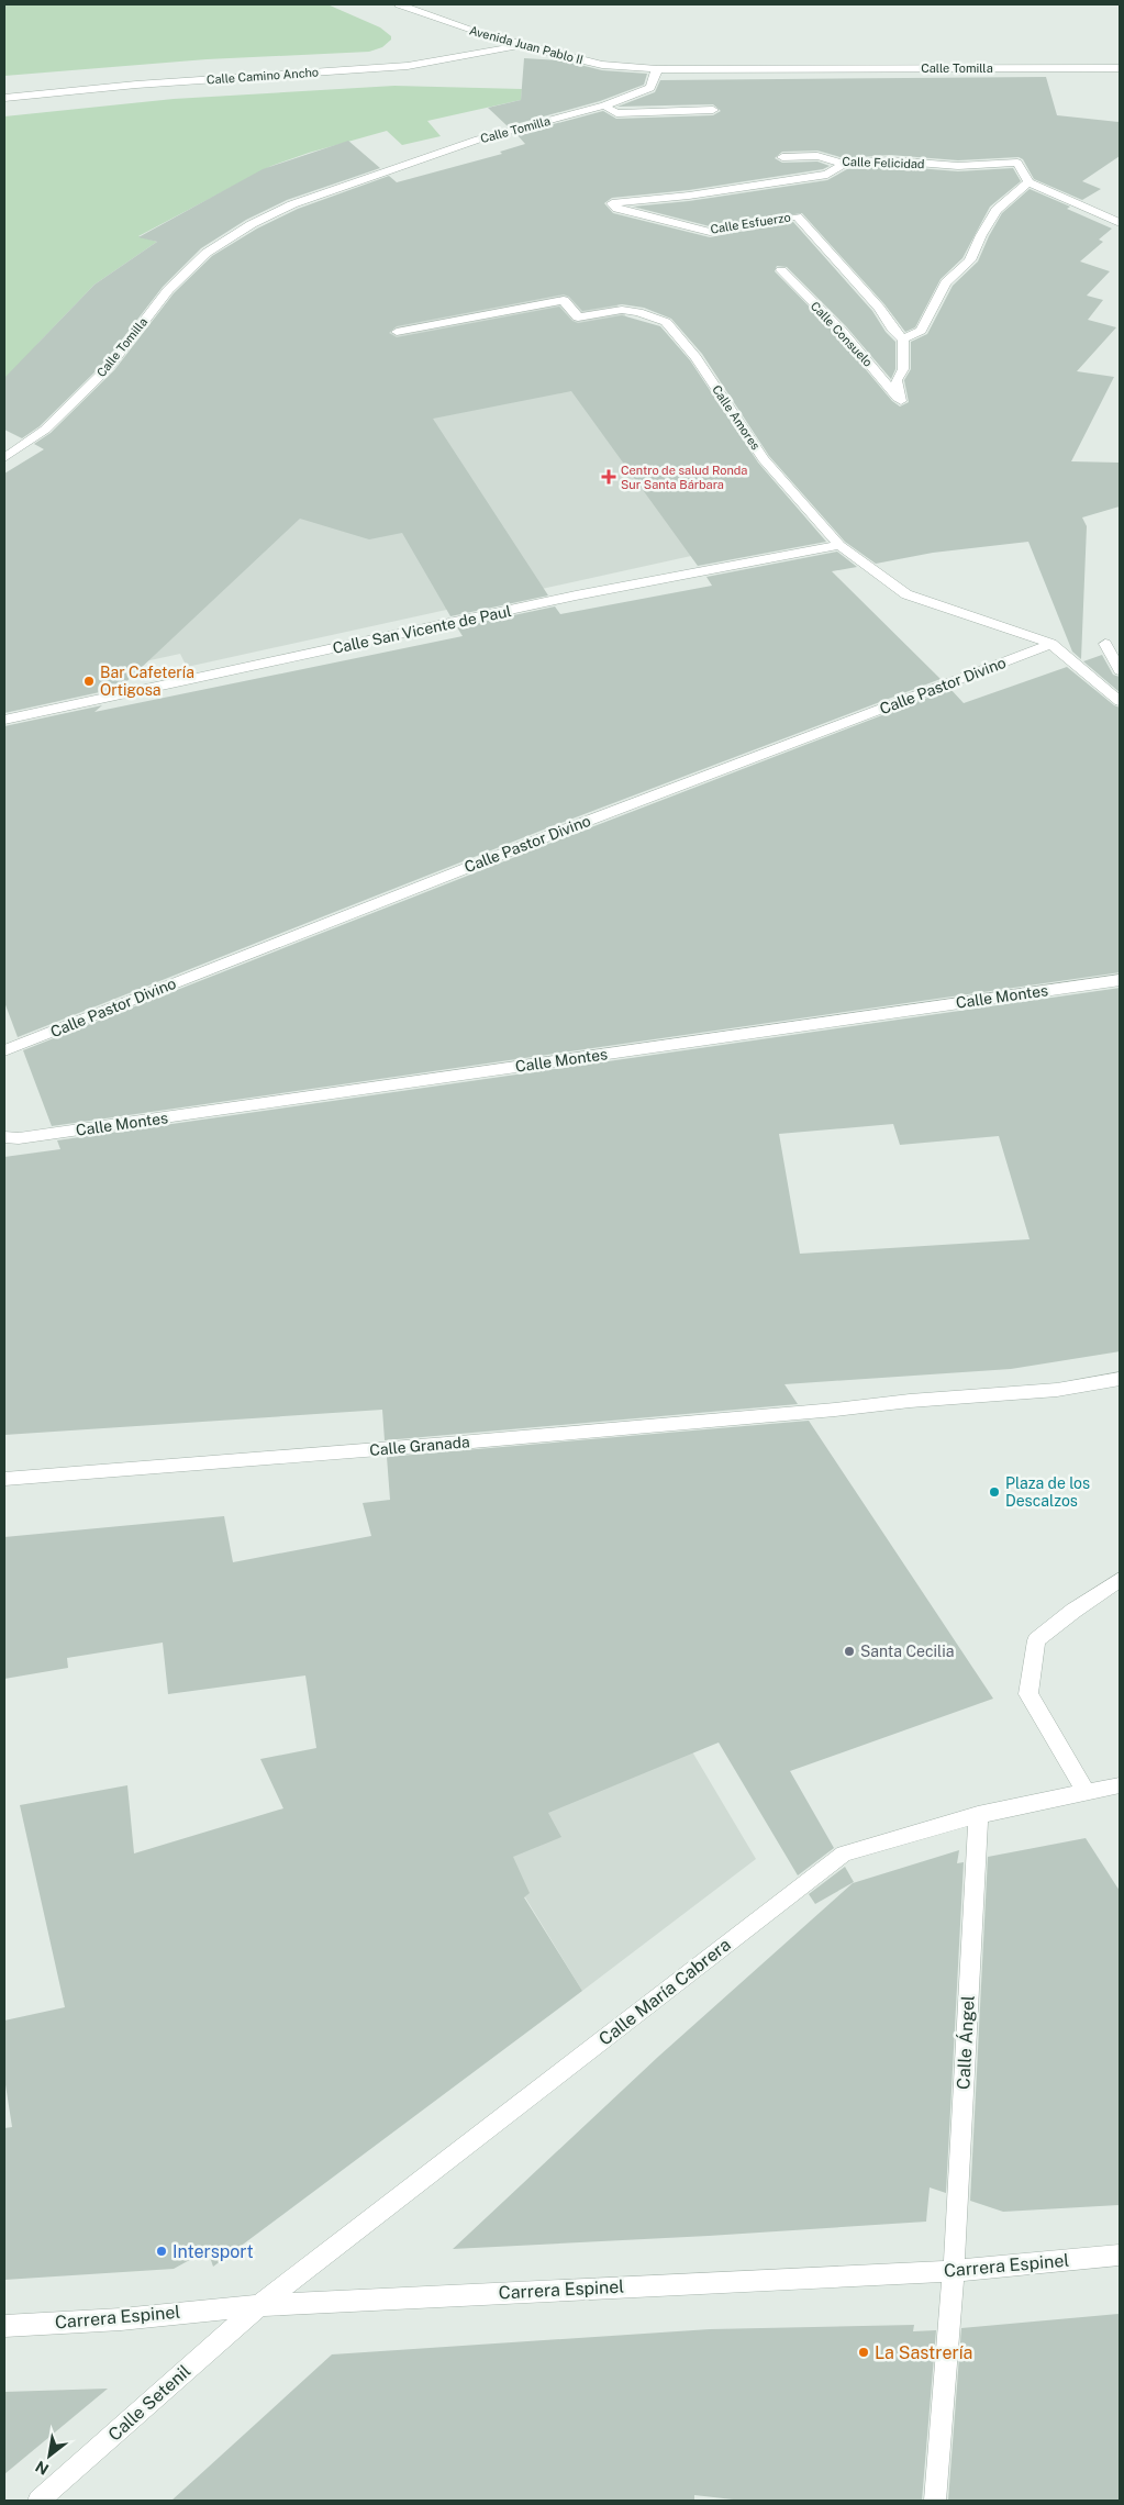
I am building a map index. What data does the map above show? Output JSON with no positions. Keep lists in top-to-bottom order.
{
  "streets": {
    "street": [
      "Avenida Juan Pablo II",
      "Calle Tomilla",
      "Calle Camino Ancho",
      "Calle Felicidad",
      "Calle Esfuerzo",
      "Calle Consuelo",
      "Calle Amores",
      "Calle San Vicente de Paul",
      "Calle Pastor Divino",
      "Calle Montes",
      "Calle Granada",
      "Calle María Cabrera",
      "Calle Ángel",
      "Carrera Espinel",
      "Calle Setenil"
    ]
  },
  "crossings": [
    ["Avenida Juan Pablo II", "Calle Tomilla"],
    ["Avenida Juan Pablo II", "Calle Camino Ancho"],
    ["Calle Felicidad", "Calle Esfuerzo"],
    ["Calle Esfuerzo", "Calle Consuelo"],
    ["Calle Amores", "Calle San Vicente de Paul"],
    ["Calle Amores", "Calle Pastor Divino"],
    ["Calle María Cabrera", "Calle Ángel"],
    ["Calle María Cabrera", "Carrera Espinel"],
    ["Calle María Cabrera", "Calle Setenil"],
    ["Calle Ángel", "Carrera Espinel"],
    ["Carrera Espinel", "Calle Setenil"]
  ],
  "places": {
    "health": ["Centro de salud Ronda Sur Santa Bárbara"],
    "other": [
      "Bar Cafetería Ortigosa",
      "Plaza de los Descalzos",
      "Santa Cecilia",
      "Intersport",
      "La Sastrería"
    ]
  },
  "north": "bottom left"
}
